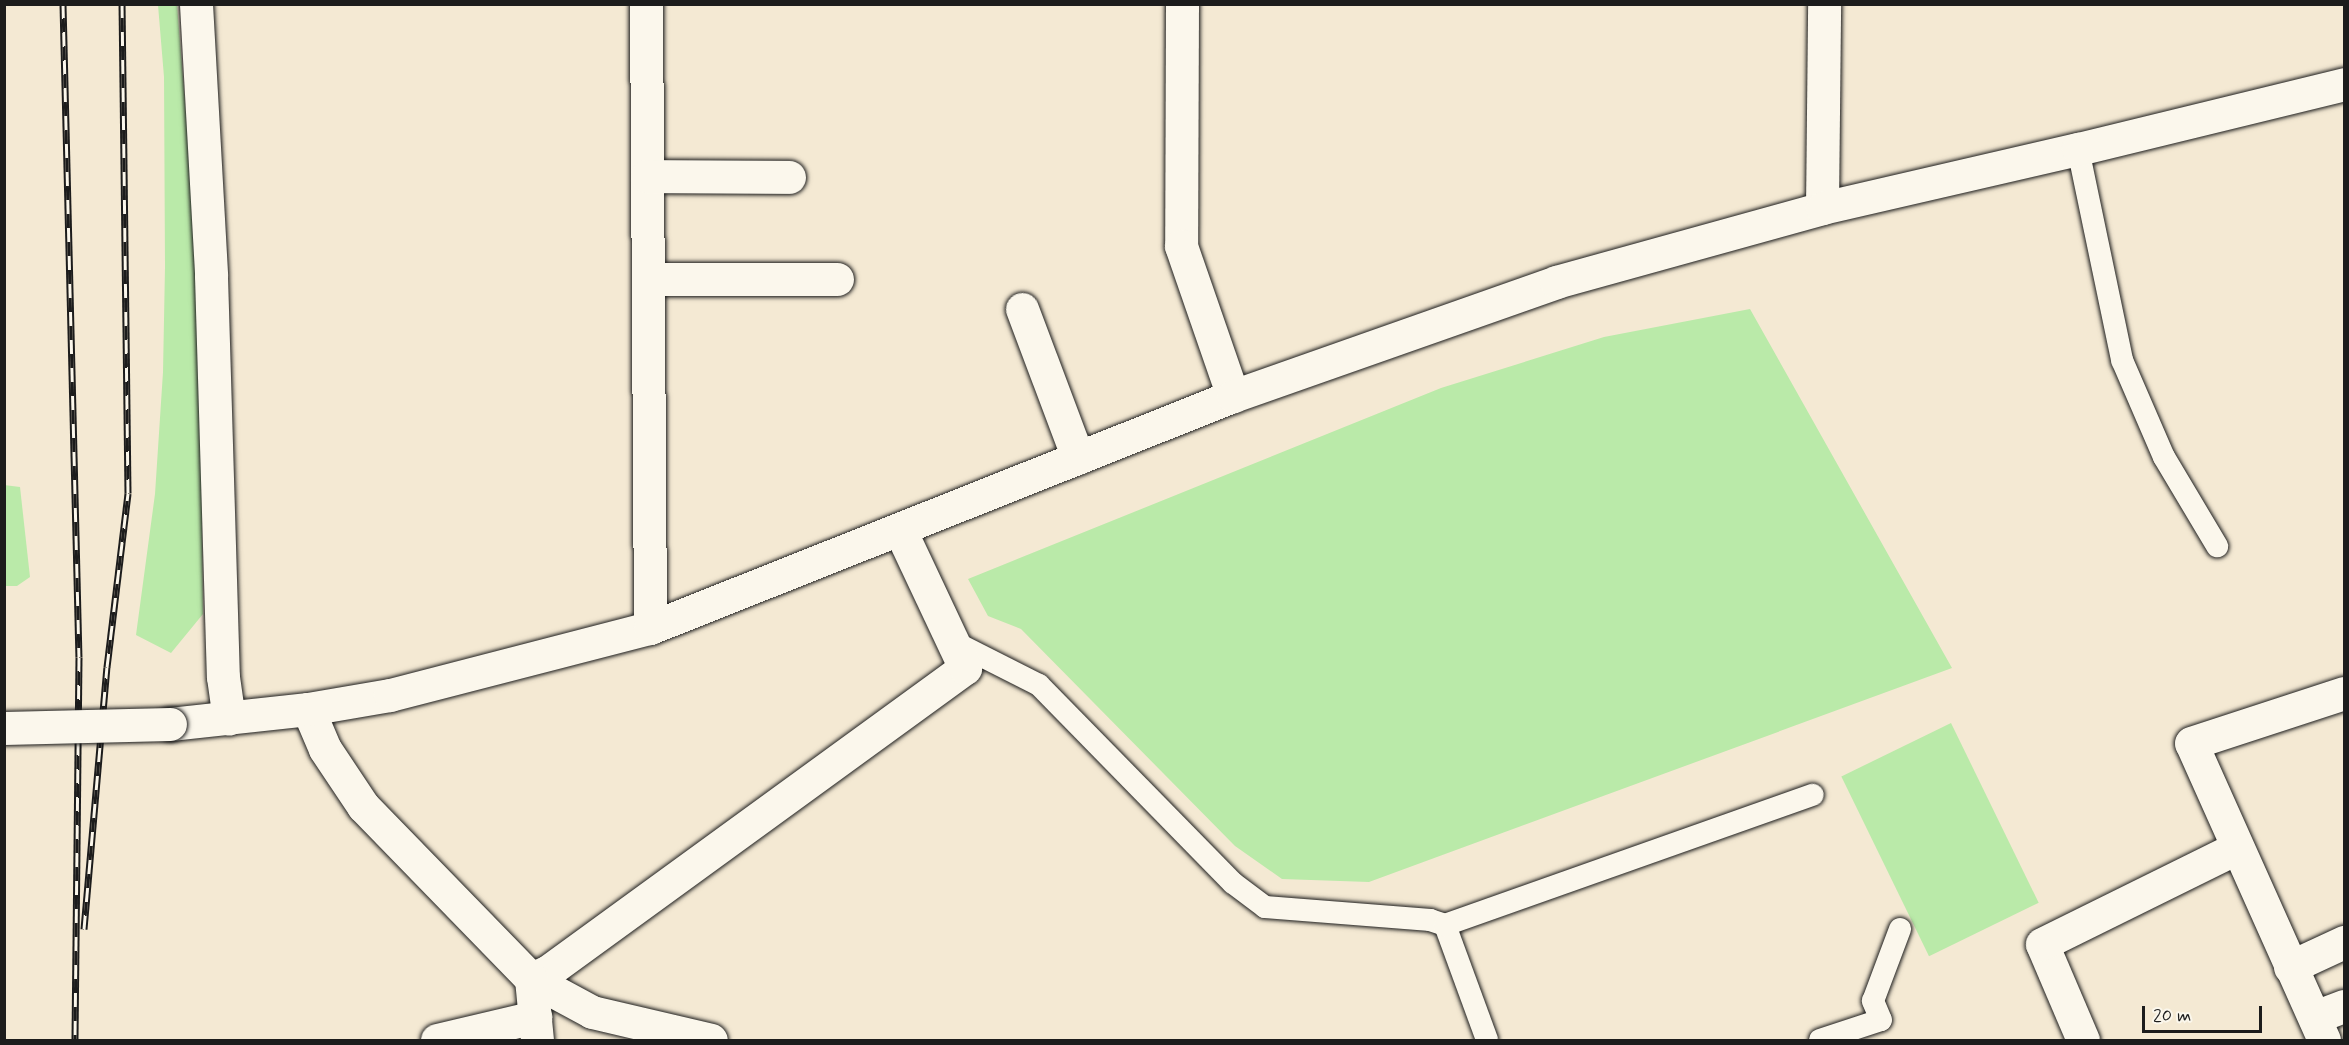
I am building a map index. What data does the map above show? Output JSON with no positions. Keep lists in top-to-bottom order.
{
  "scale_bar": "20 m"
}
